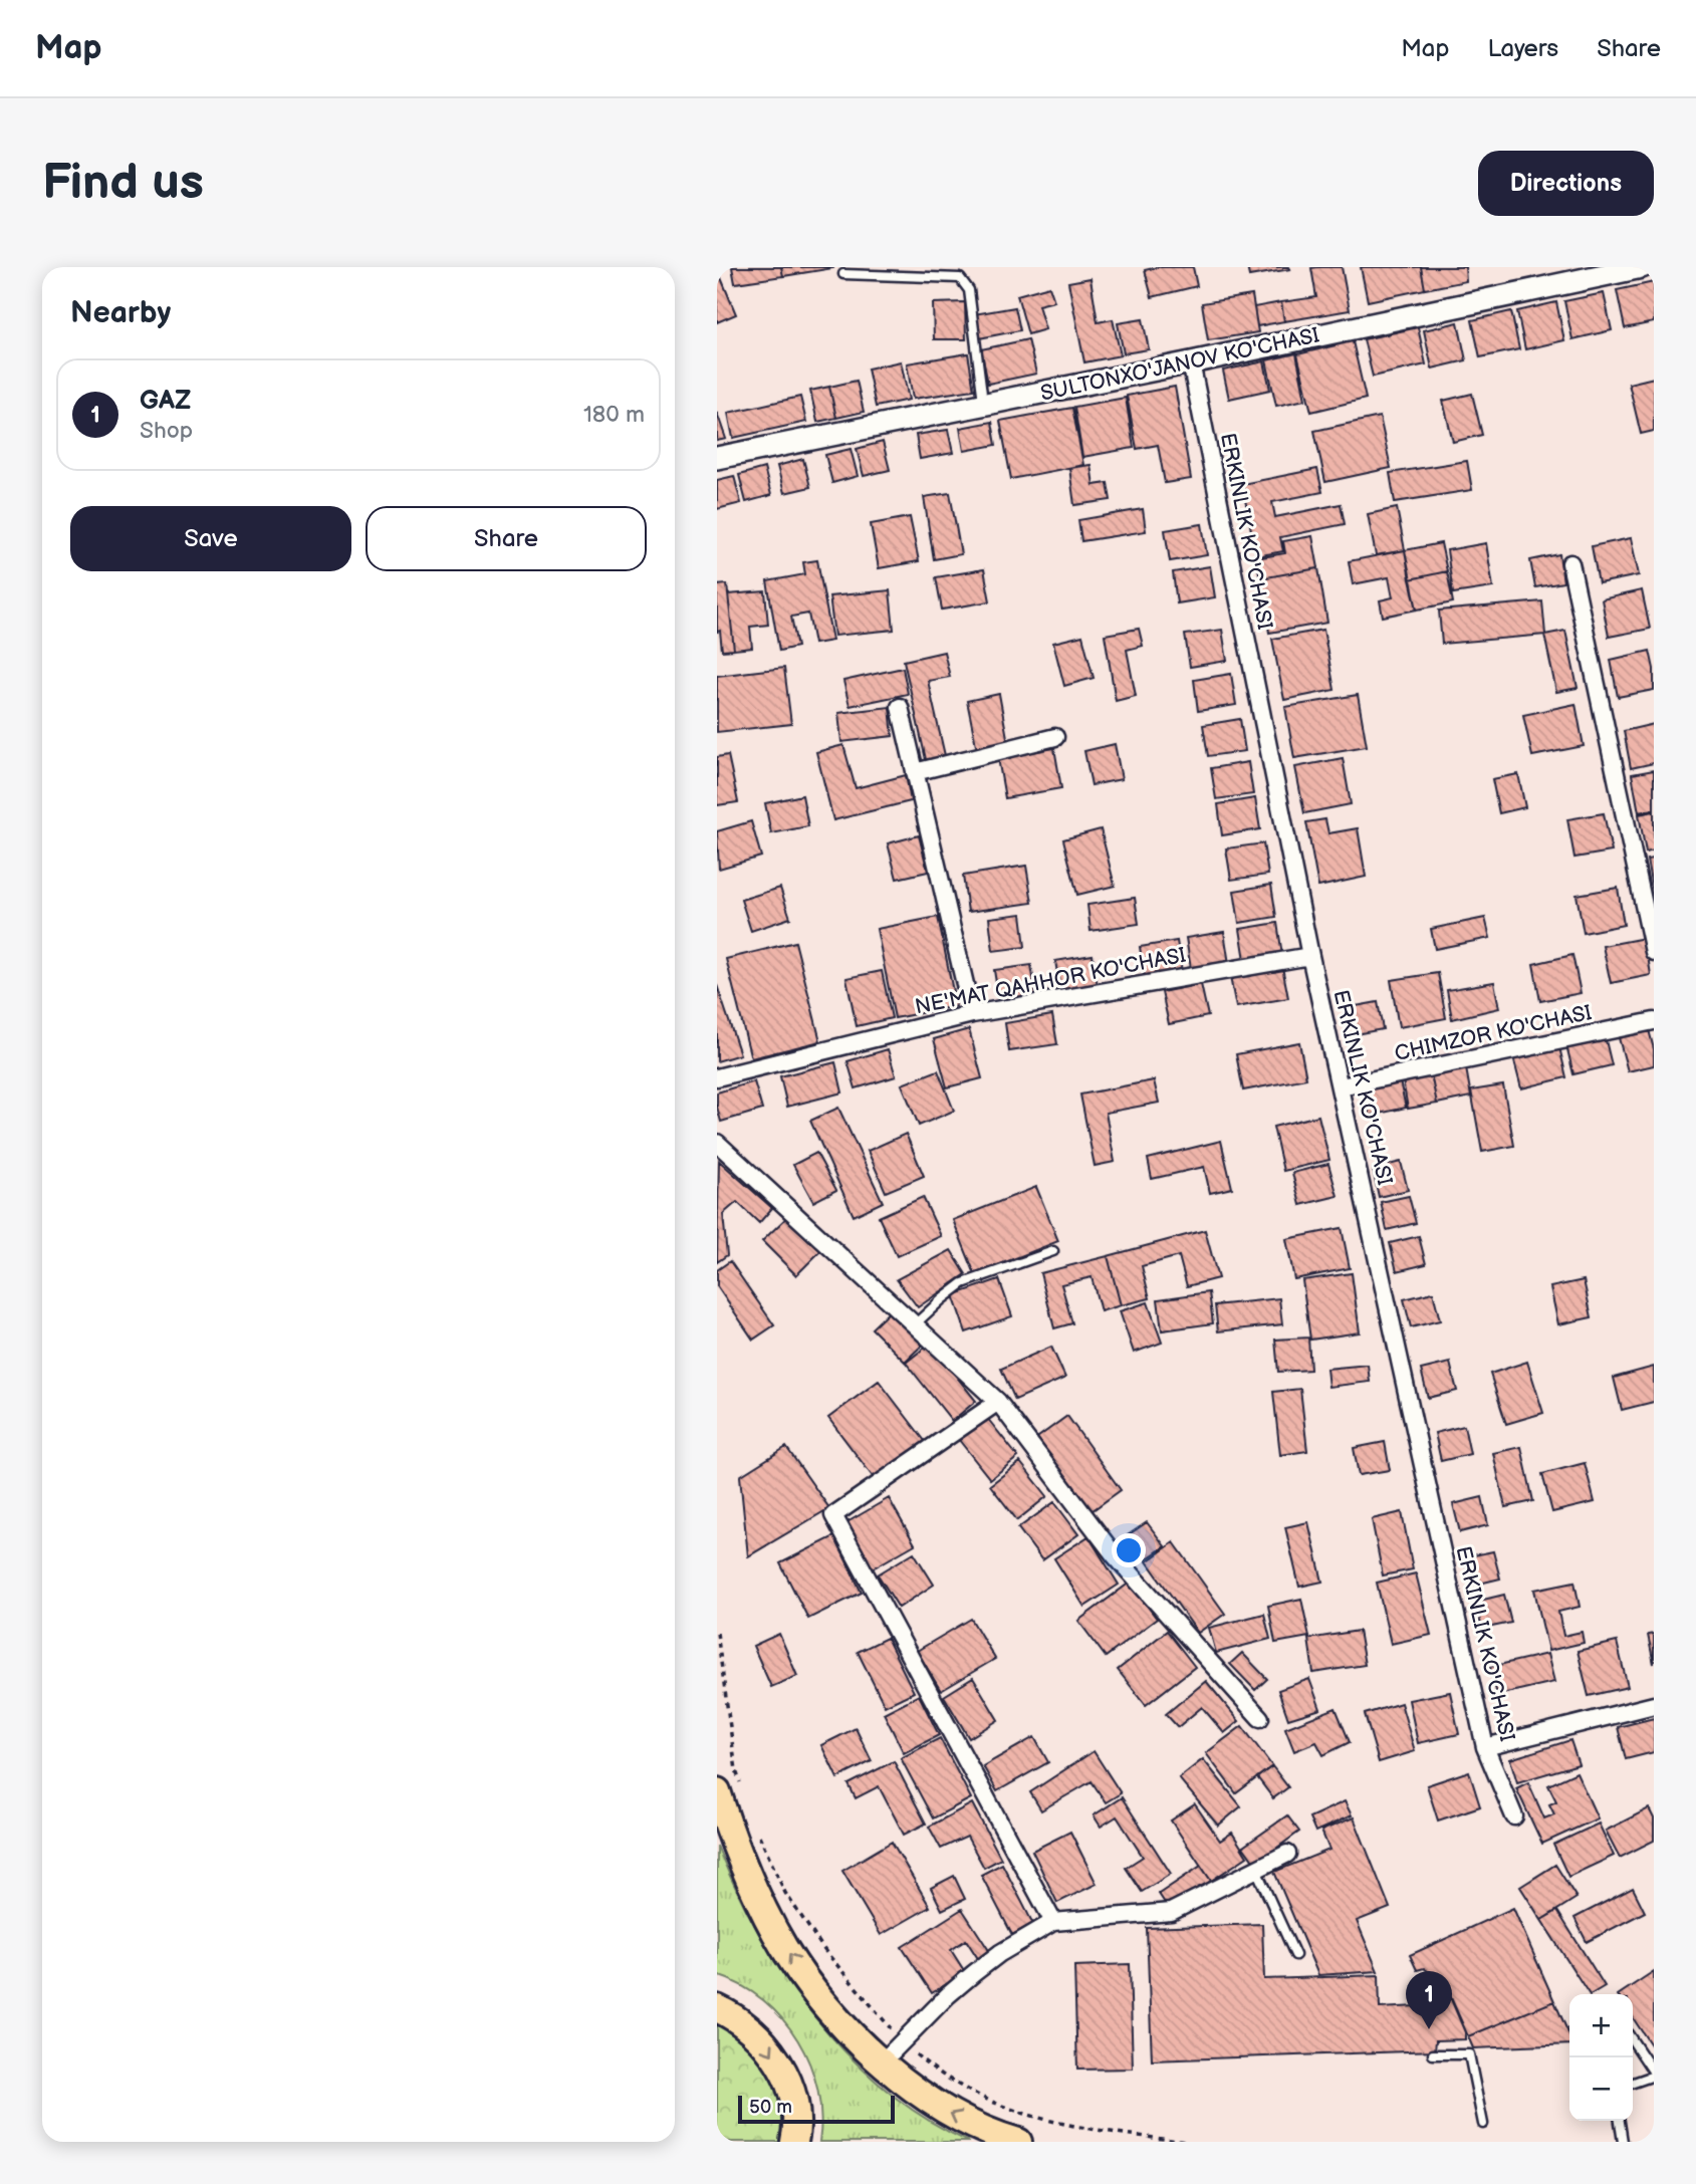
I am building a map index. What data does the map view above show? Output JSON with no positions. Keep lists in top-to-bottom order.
{
  "streets": {
    "street": [
      "SULTONXO'JANOV KO'CHASI",
      "ERKINLIK KO'CHASI",
      "NE'MAT QAHHOR KO'CHASI",
      "CHIMZOR KO'CHASI"
    ]
  },
  "crossings": [
    ["SULTONXO'JANOV KO'CHASI", "ERKINLIK KO'CHASI"],
    ["ERKINLIK KO'CHASI", "NE'MAT QAHHOR KO'CHASI"],
    ["ERKINLIK KO'CHASI", "CHIMZOR KO'CHASI"]
  ],
  "scale_bar": "50 m",
  "page": {
    "header": "Map",
    "nav": ["Map", "Layers", "Share"],
    "buttons": [
      "Directions",
      ["Save", "Share"]
    ],
    "title": "Find us",
    "heading": "Nearby",
    "list": [
      {
        "mark": "1",
        "name": "GAZ",
        "note": "Shop",
        "value": "180 m"
      }
    ],
    "pins": "1",
    "map_buttons": ["+", "−"],
    "scale": "50 m"
  }
}
